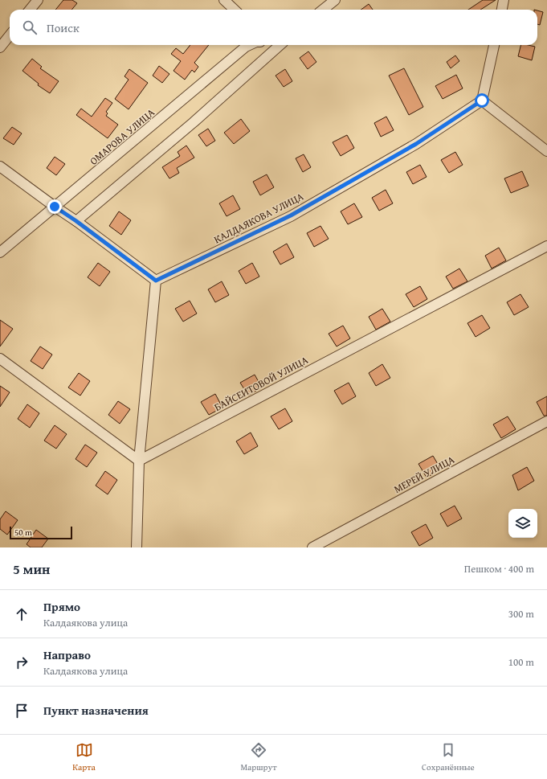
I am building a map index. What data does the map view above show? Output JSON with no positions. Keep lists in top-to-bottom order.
{
  "streets": {
    "street": [
      "ОМАРОВА УЛИЦА",
      "КАЛДАЯКОВА УЛИЦА",
      "БАЙСЕИТОВОЙ УЛИЦА",
      "МЕРЕЙ УЛИЦА"
    ]
  },
  "scale_bar": "50 m",
  "page": {
    "search": "Поиск",
    "scale": "50 m",
    "heading": ["5 мин", "Пешком · 400 m"],
    "list": [
      ["Прямо", "Калдаякова улица", "300 m"],
      ["Направо", "Калдаякова улица", "100 m"],
      "Пункт назначения"
    ],
    "nav": ["Карта", "Маршрут", "Сохранённые"]
  }
}
